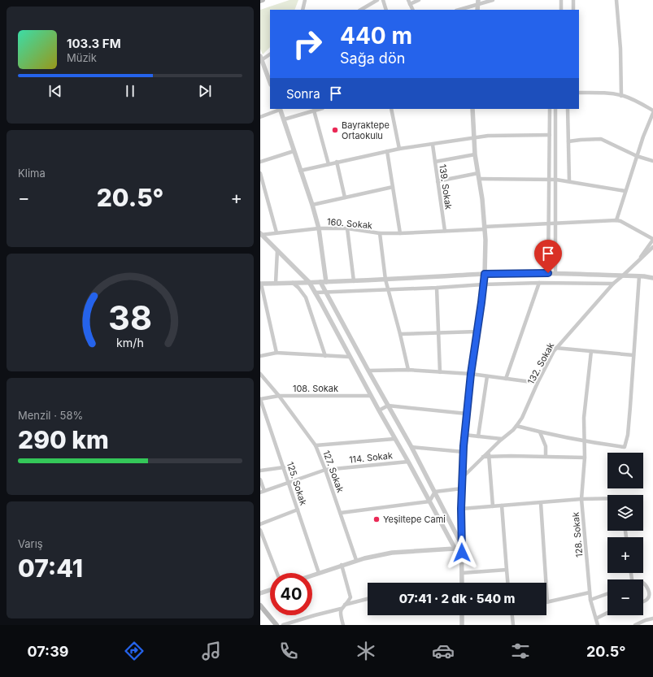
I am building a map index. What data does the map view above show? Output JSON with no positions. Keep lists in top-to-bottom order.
{
  "streets": {
    "street": [
      "139. Sokak",
      "160. Sokak",
      "132. Sokak",
      "108. Sokak",
      "114. Sokak",
      "127. Sokak",
      "125. Sokak",
      "128. Sokak"
    ]
  },
  "crossings": [
    ["139. Sokak", "160. Sokak"],
    ["108. Sokak", "127. Sokak"],
    ["108. Sokak", "125. Sokak"],
    ["114. Sokak", "127. Sokak"],
    ["114. Sokak", "125. Sokak"]
  ],
  "places": ["Bayraktepe Ortaokulu", "Yeşiltepe Cami"],
  "page": {
    "turn": ["440 m", "Sağa dön"],
    "song": ["103.3 FM", "Müzik"],
    "then": "Sonra",
    "tile": [
      "Klima",
      ["Menzil · 58%", "290 km"],
      ["Varış", "07:41"]
    ],
    "heat": ["−", "20.5°", "+"],
    "map_buttons": ["+", "−"],
    "limit": "40",
    "trip": "07:41 · 2 dk · 540 m",
    "tabs": ["07:39", "20.5°"],
    "gauge": ["38", "km/h"]
  }
}
